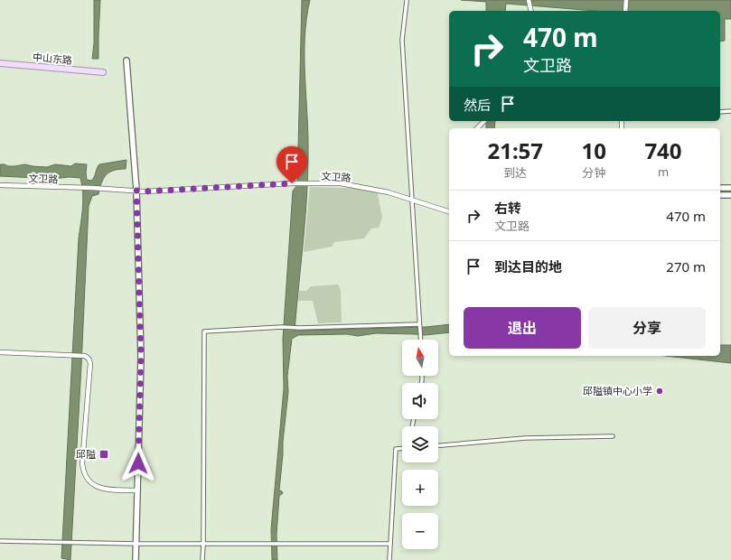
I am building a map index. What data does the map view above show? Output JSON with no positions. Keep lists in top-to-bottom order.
{
  "streets": {
    "main road": ["中山东路"],
    "street": ["文卫路"]
  },
  "places": {
    "other": ["邱隘镇中心小学"],
    "transit": ["邱隘"]
  },
  "north": "top",
  "page": {
    "turn": ["470 m", "文卫路"],
    "then": "然后",
    "eta": [
      "21:57",
      "到达",
      "10",
      "分钟",
      "740",
      "m"
    ],
    "list": [
      {
        "name": "右转",
        "note": "文卫路",
        "value": "470 m"
      },
      {
        "name": "到达目的地",
        "value": "270 m"
      }
    ],
    "buttons": ["退出", "分享"],
    "map_buttons": ["+", "−"]
  }
}
